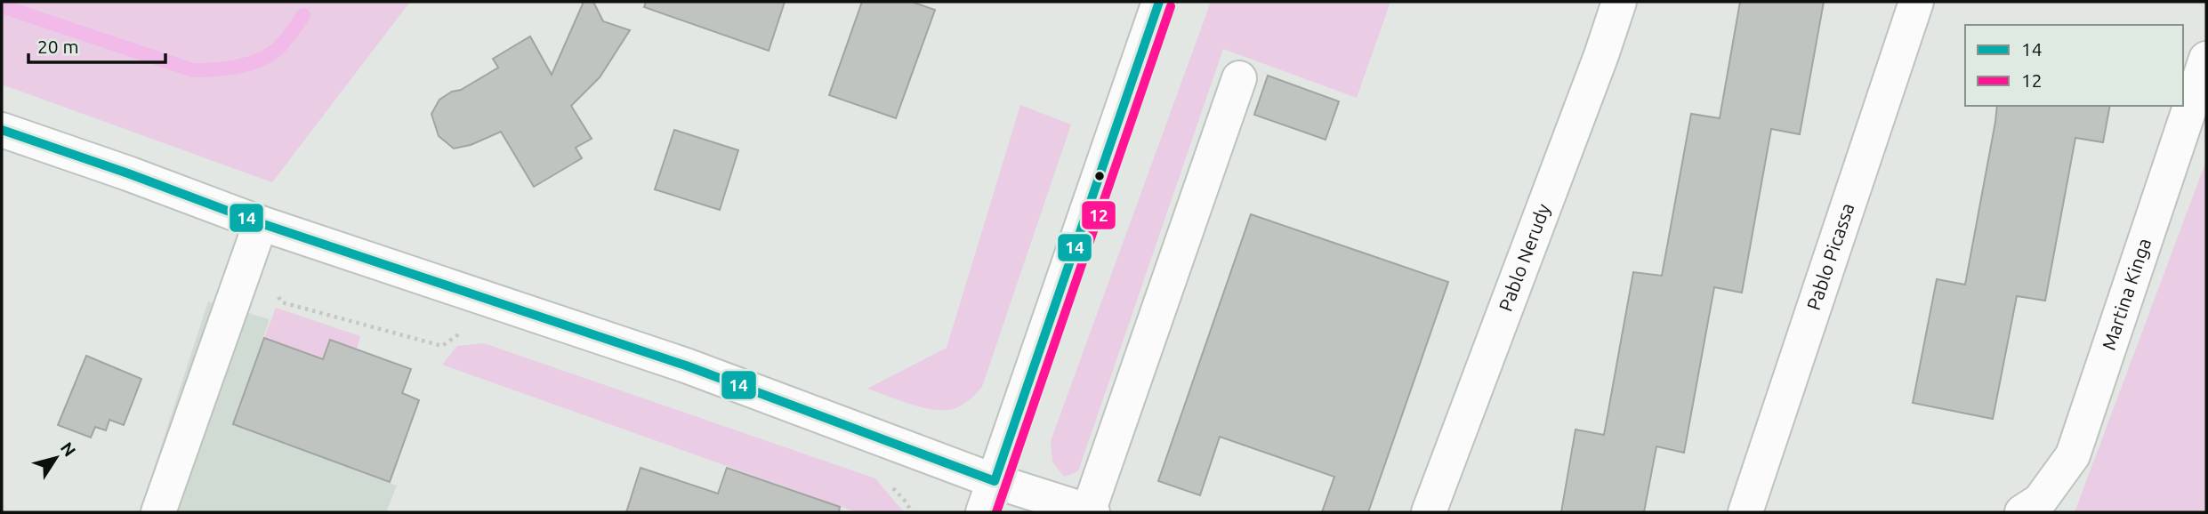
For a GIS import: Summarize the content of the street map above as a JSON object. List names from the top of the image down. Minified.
{"streets":{"street":["Pablo Nerudy","Pablo Picassa","Martina Kinga"]},"lines":["transit line 14","transit line 12"],"legend":["14","12"],"scale_bar":"20 m","north":"top right"}
